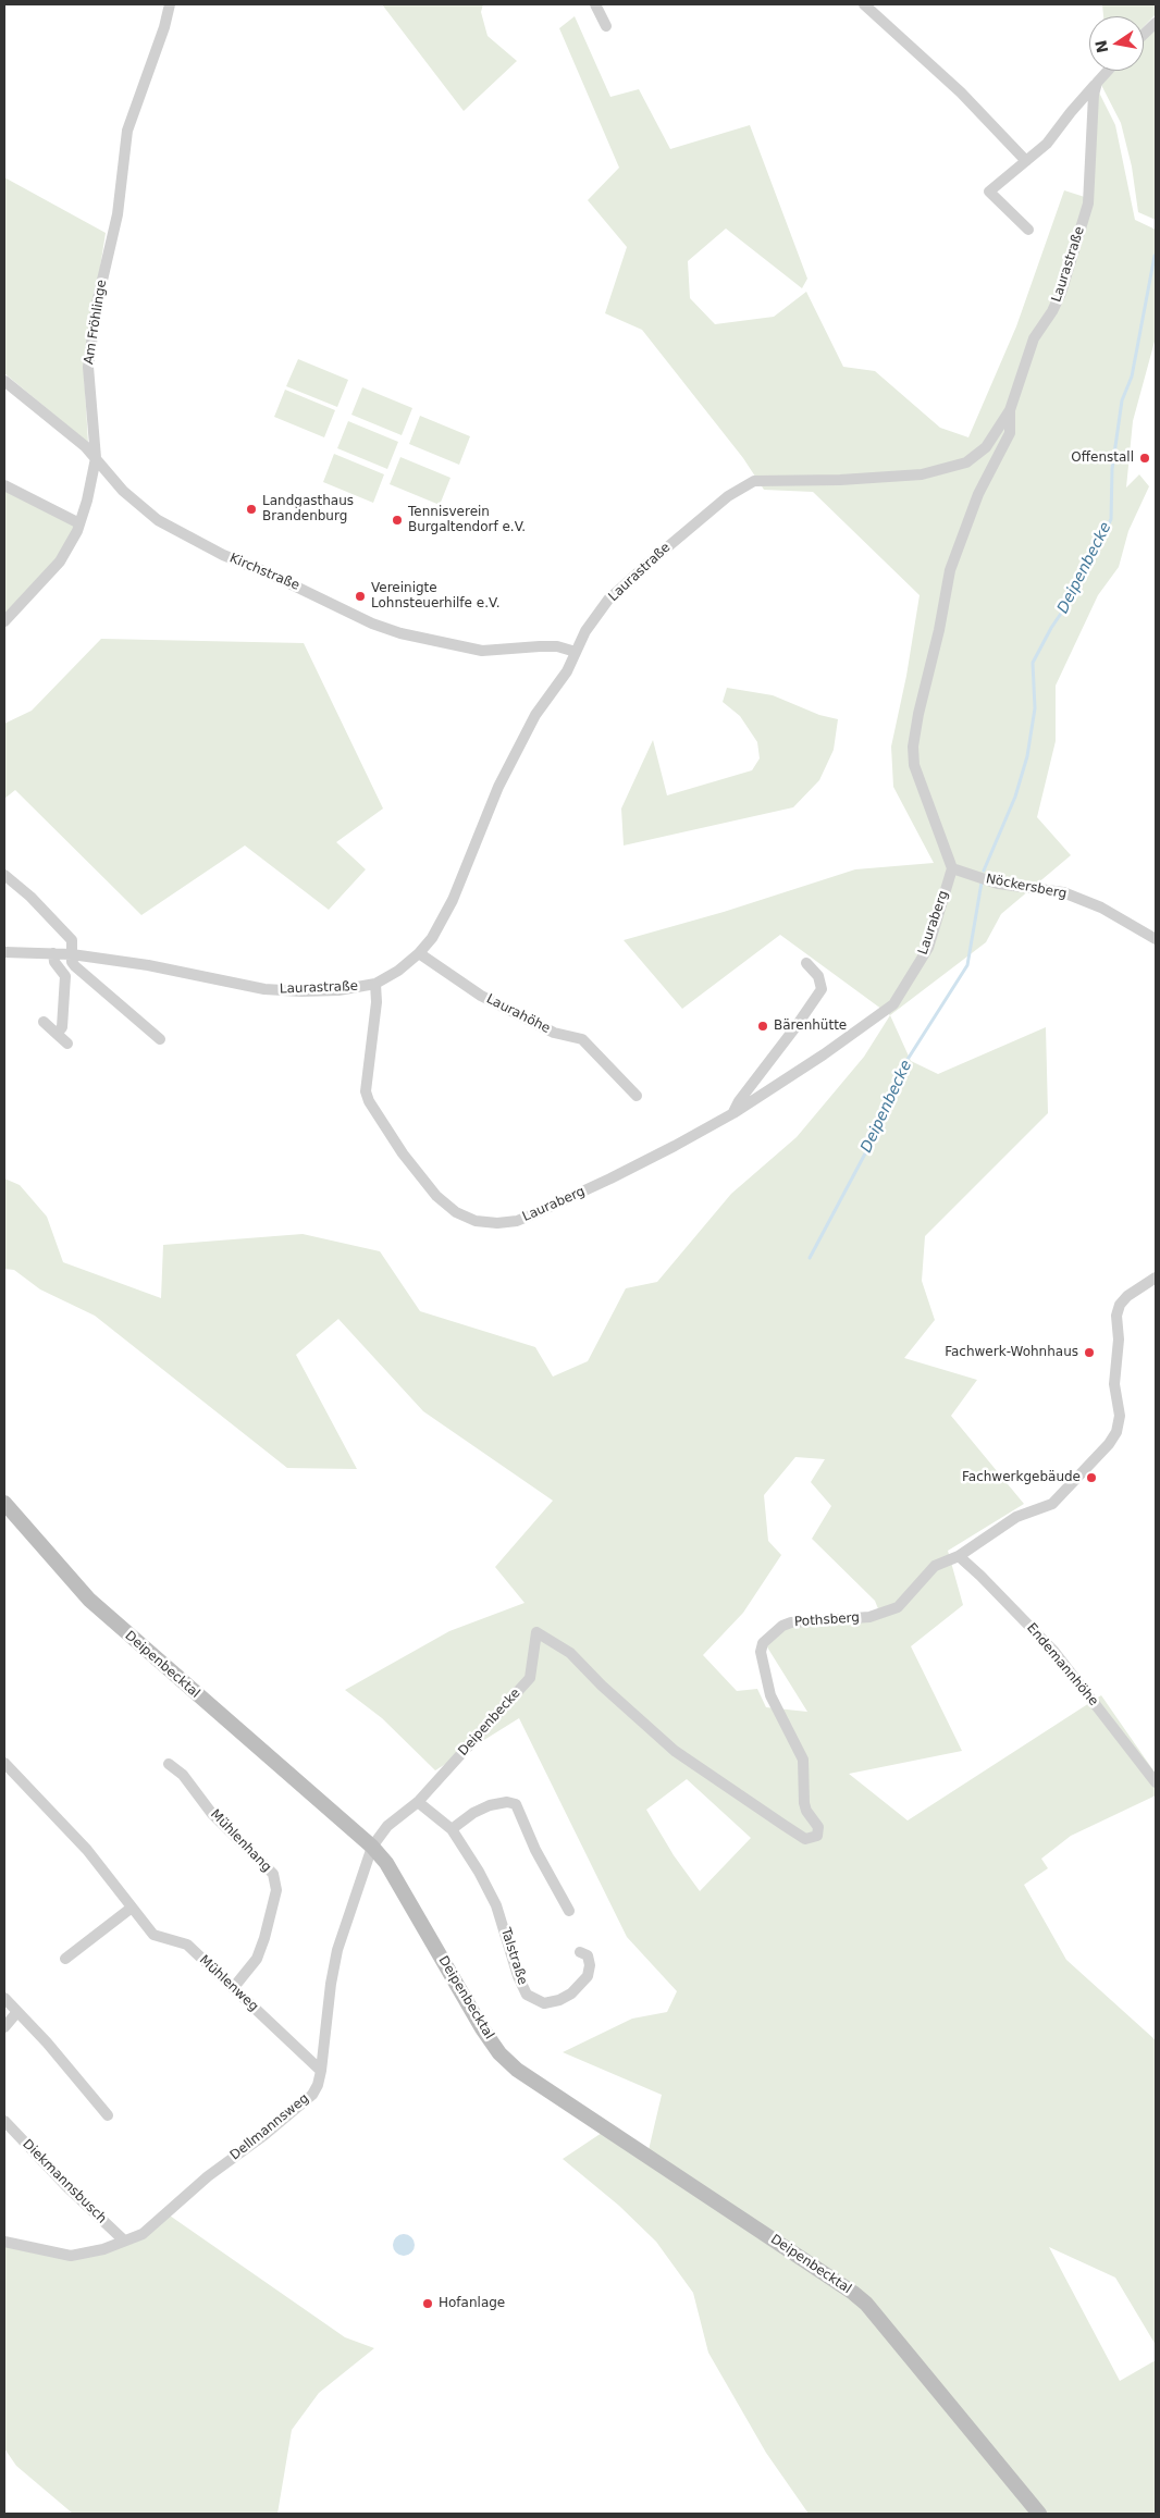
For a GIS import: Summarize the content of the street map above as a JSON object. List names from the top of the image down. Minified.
{"streets":{"main road":["Deipenbecktal"],"street":["Laurastraße","Am Fröhlinge","Kirchstraße","Nöckersberg","Lauraberg","Laurahöhe","Pothsberg","Endemannhöhe","Deipenbecke","Mühlenhang","Talstraße","Mühlenweg","Dellmannsweg","Diekmannsbusch"]},"crossings":[["Laurastraße","Kirchstraße"],["Laurastraße","Lauraberg"],["Laurastraße","Laurahöhe"],["Am Fröhlinge","Kirchstraße"],["Nöckersberg","Lauraberg"],["Pothsberg","Endemannhöhe"],["Pothsberg","Deipenbecke"],["Deipenbecktal","Dellmannsweg"],["Deipenbecke","Talstraße"],["Mühlenhang","Mühlenweg"],["Mühlenweg","Dellmannsweg"],["Dellmannsweg","Diekmannsbusch"]],"water":["Deipenbecke"],"places":["Offenstall","Landgasthaus Brandenburg","Tennisverein Burgaltendorf e.V.","Vereinigte Lohnsteuerhilfe e.V.","Bärenhütte","Fachwerk-Wohnhaus","Fachwerkgebäude","Hofanlage"],"north":"left"}
